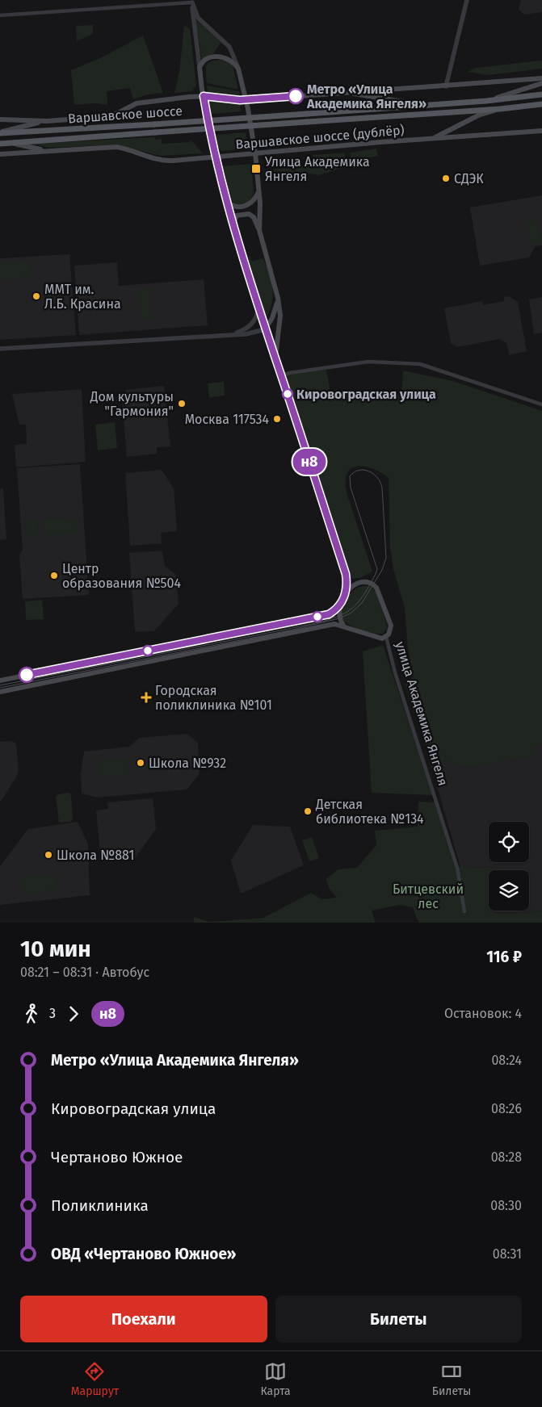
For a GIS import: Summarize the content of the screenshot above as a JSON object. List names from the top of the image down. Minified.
{"streets":{"main road":["Варшавское шоссе","Варшавское шоссе (дублёр)"],"street":["улица Академика Янгеля"]},"parks":["Битцевский лес"],"places":{"other":["Метро «Улица Академика Янгеля»","СДЭК","ММТ им. Л.Б. Красина","Кировоградская улица","Дом культуры \"Гармония\"","Москва 117534","Центр образования №504","Школа №932","Детская библиотека №134","Школа №881"],"transit":["Улица Академика Янгеля"],"health":["Городская поликлиника №101"]},"lines":["bus line н8"],"page":{"on_map":"н8","heading":["10 мин","08:21 – 08:31 · Автобус","116 ₽"],"legs":["3","н8","Остановок: 4"],"list":[{"name":"Метро «Улица Академика Янгеля»","value":"08:24"},{"name":"Кировоградская улица","value":"08:26"},{"name":"Чертаново Южное","value":"08:28"},{"name":"Поликлиника","value":"08:30"},{"name":"ОВД «Чертаново Южное»","value":"08:31"}],"buttons":["Поехали","Билеты"],"tabs":["Маршрут","Карта","Билеты"]}}
